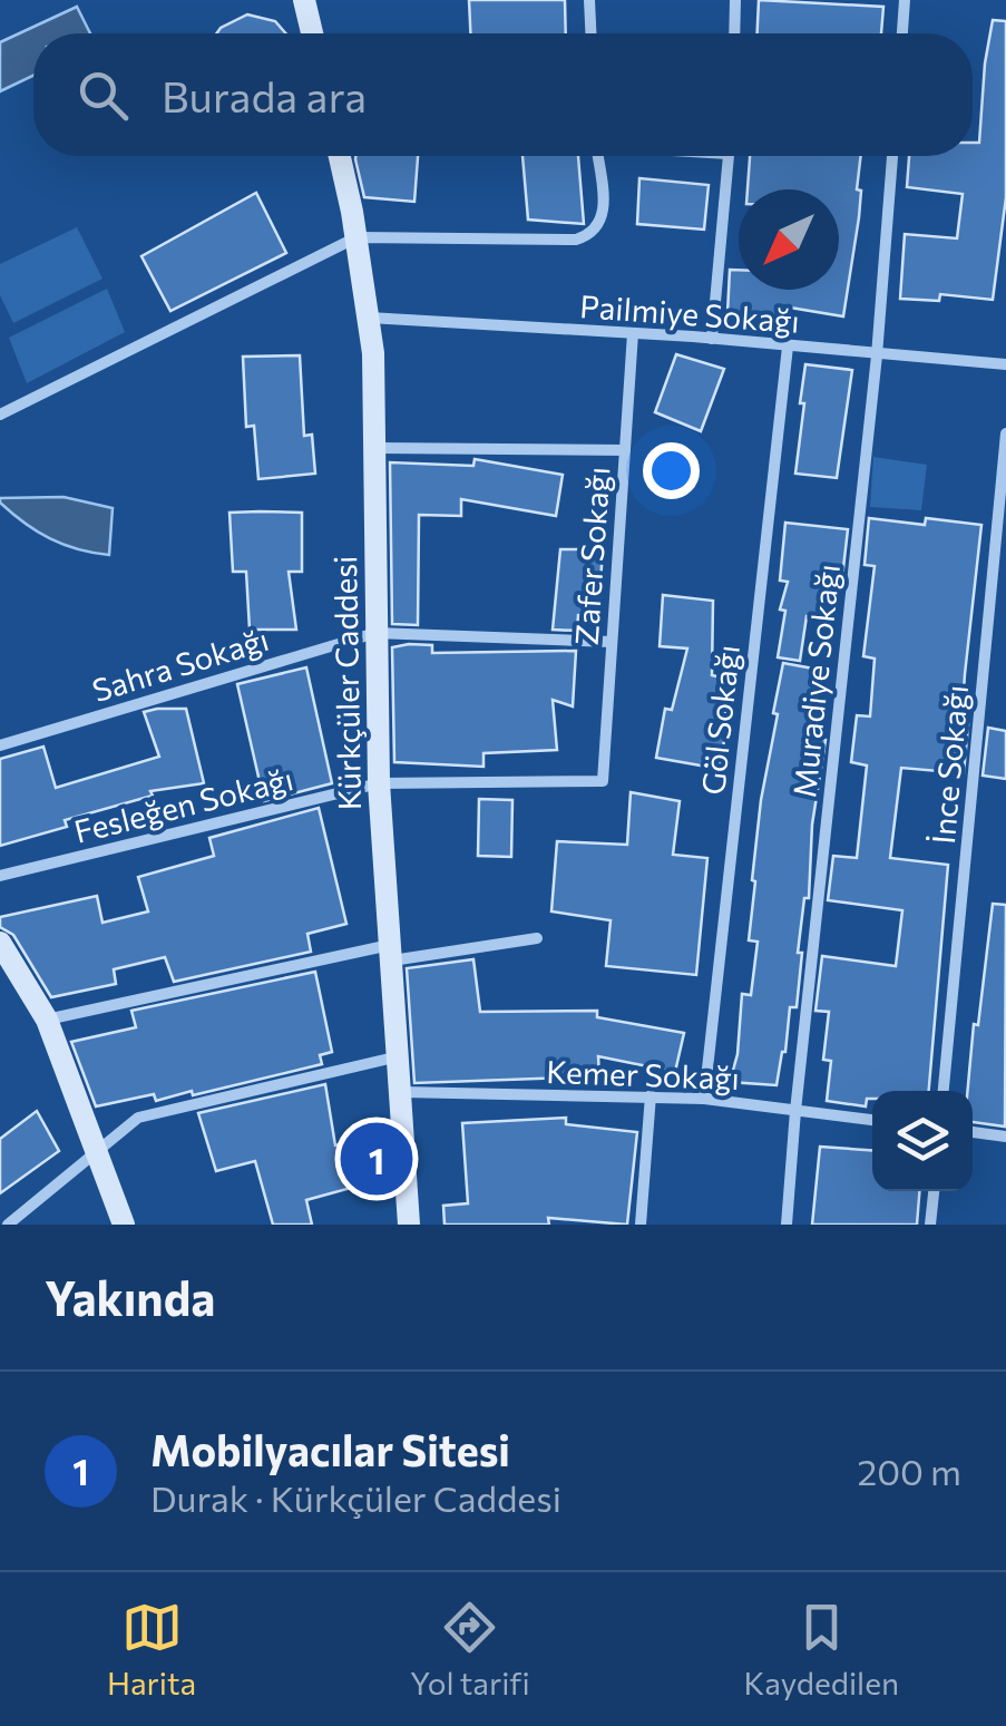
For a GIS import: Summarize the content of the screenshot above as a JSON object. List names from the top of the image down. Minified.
{"streets":{"main road":["Kürkçüler Caddesi"],"street":["Pailmiye Sokağı","Zafer Sokağı","Sahra Sokağı","Muradiye Sokağı","Göl Sokağı","İnce Sokağı","Fesleğen Sokağı","Kemer Sokağı"]},"crossings":[["Pailmiye Sokağı","Zafer Sokağı"],["Pailmiye Sokağı","Muradiye Sokağı"],["Pailmiye Sokağı","Kürkçüler Caddesi"],["Pailmiye Sokağı","Göl Sokağı"],["Zafer Sokağı","Sahra Sokağı"],["Zafer Sokağı","Fesleğen Sokağı"],["Sahra Sokağı","Kürkçüler Caddesi"],["Muradiye Sokağı","Kemer Sokağı"],["Kürkçüler Caddesi","Fesleğen Sokağı"],["Kürkçüler Caddesi","Kemer Sokağı"],["Göl Sokağı","Kemer Sokağı"]],"north":"bottom left","page":{"search":"Burada ara","pins":"1","heading":"Yakında","list":[{"mark":"1","name":"Mobilyacılar Sitesi","note":"Durak · Kürkçüler Caddesi","value":"200 m"}],"nav":["Harita","Yol tarifi","Kaydedilen"]}}
